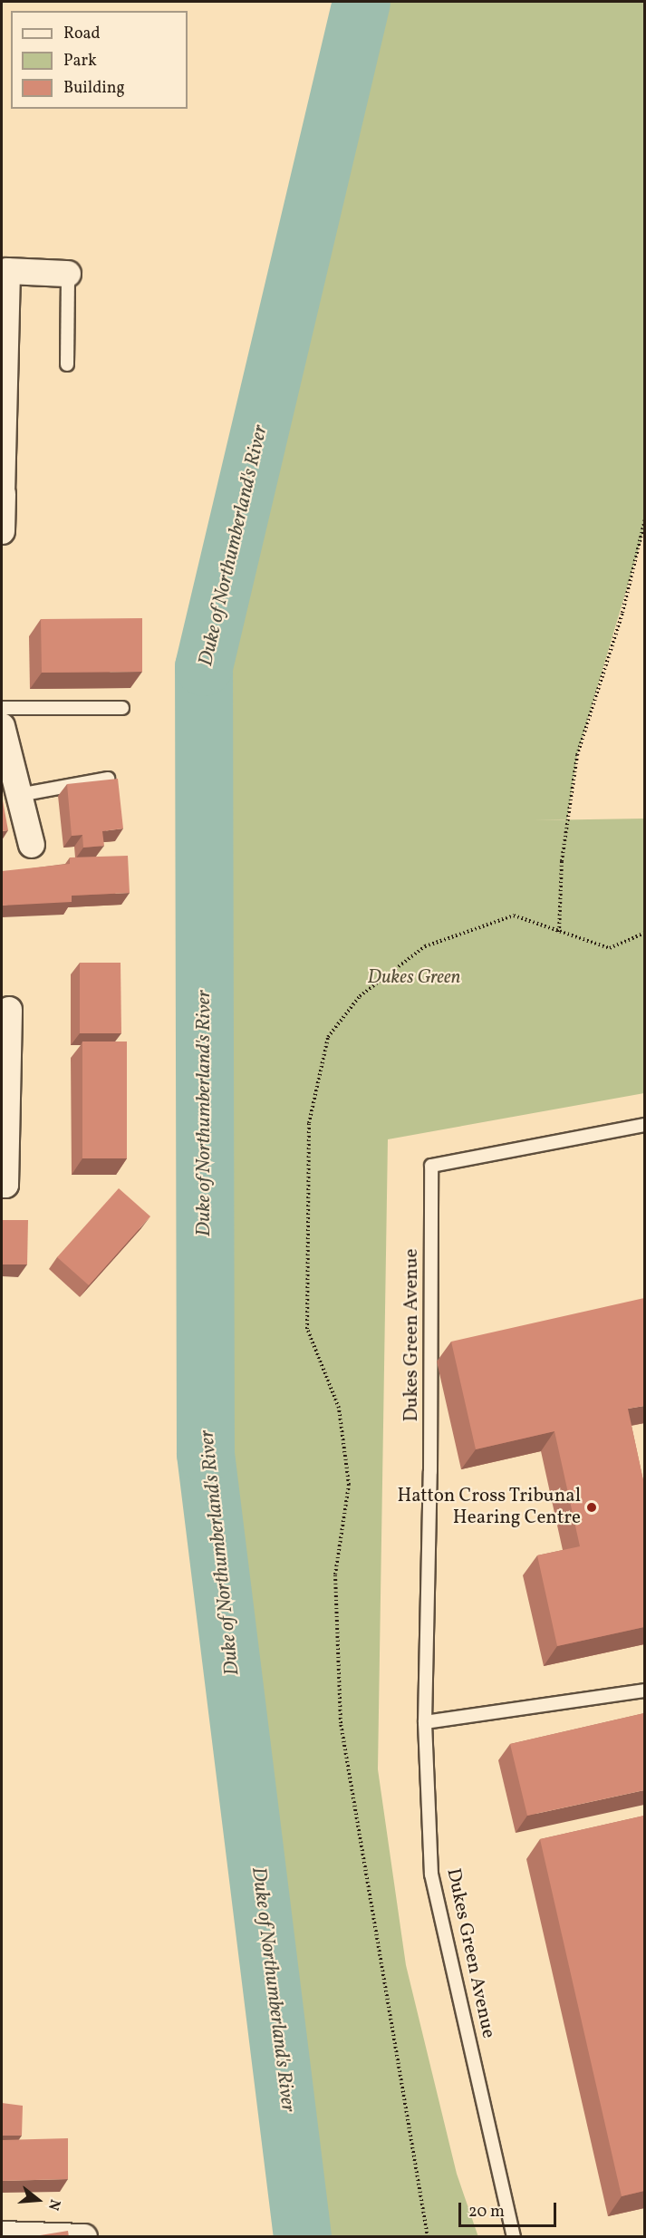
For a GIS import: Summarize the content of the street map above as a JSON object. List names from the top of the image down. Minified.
{"streets":{"lane":["Dukes Green Avenue"]},"water":["Duke of Northumberland's River"],"parks":["Dukes Green"],"places":["Hatton Cross Tribunal Hearing Centre"],"legend":["Road","Park","Building"],"scale_bar":"20 m","north":"right"}
